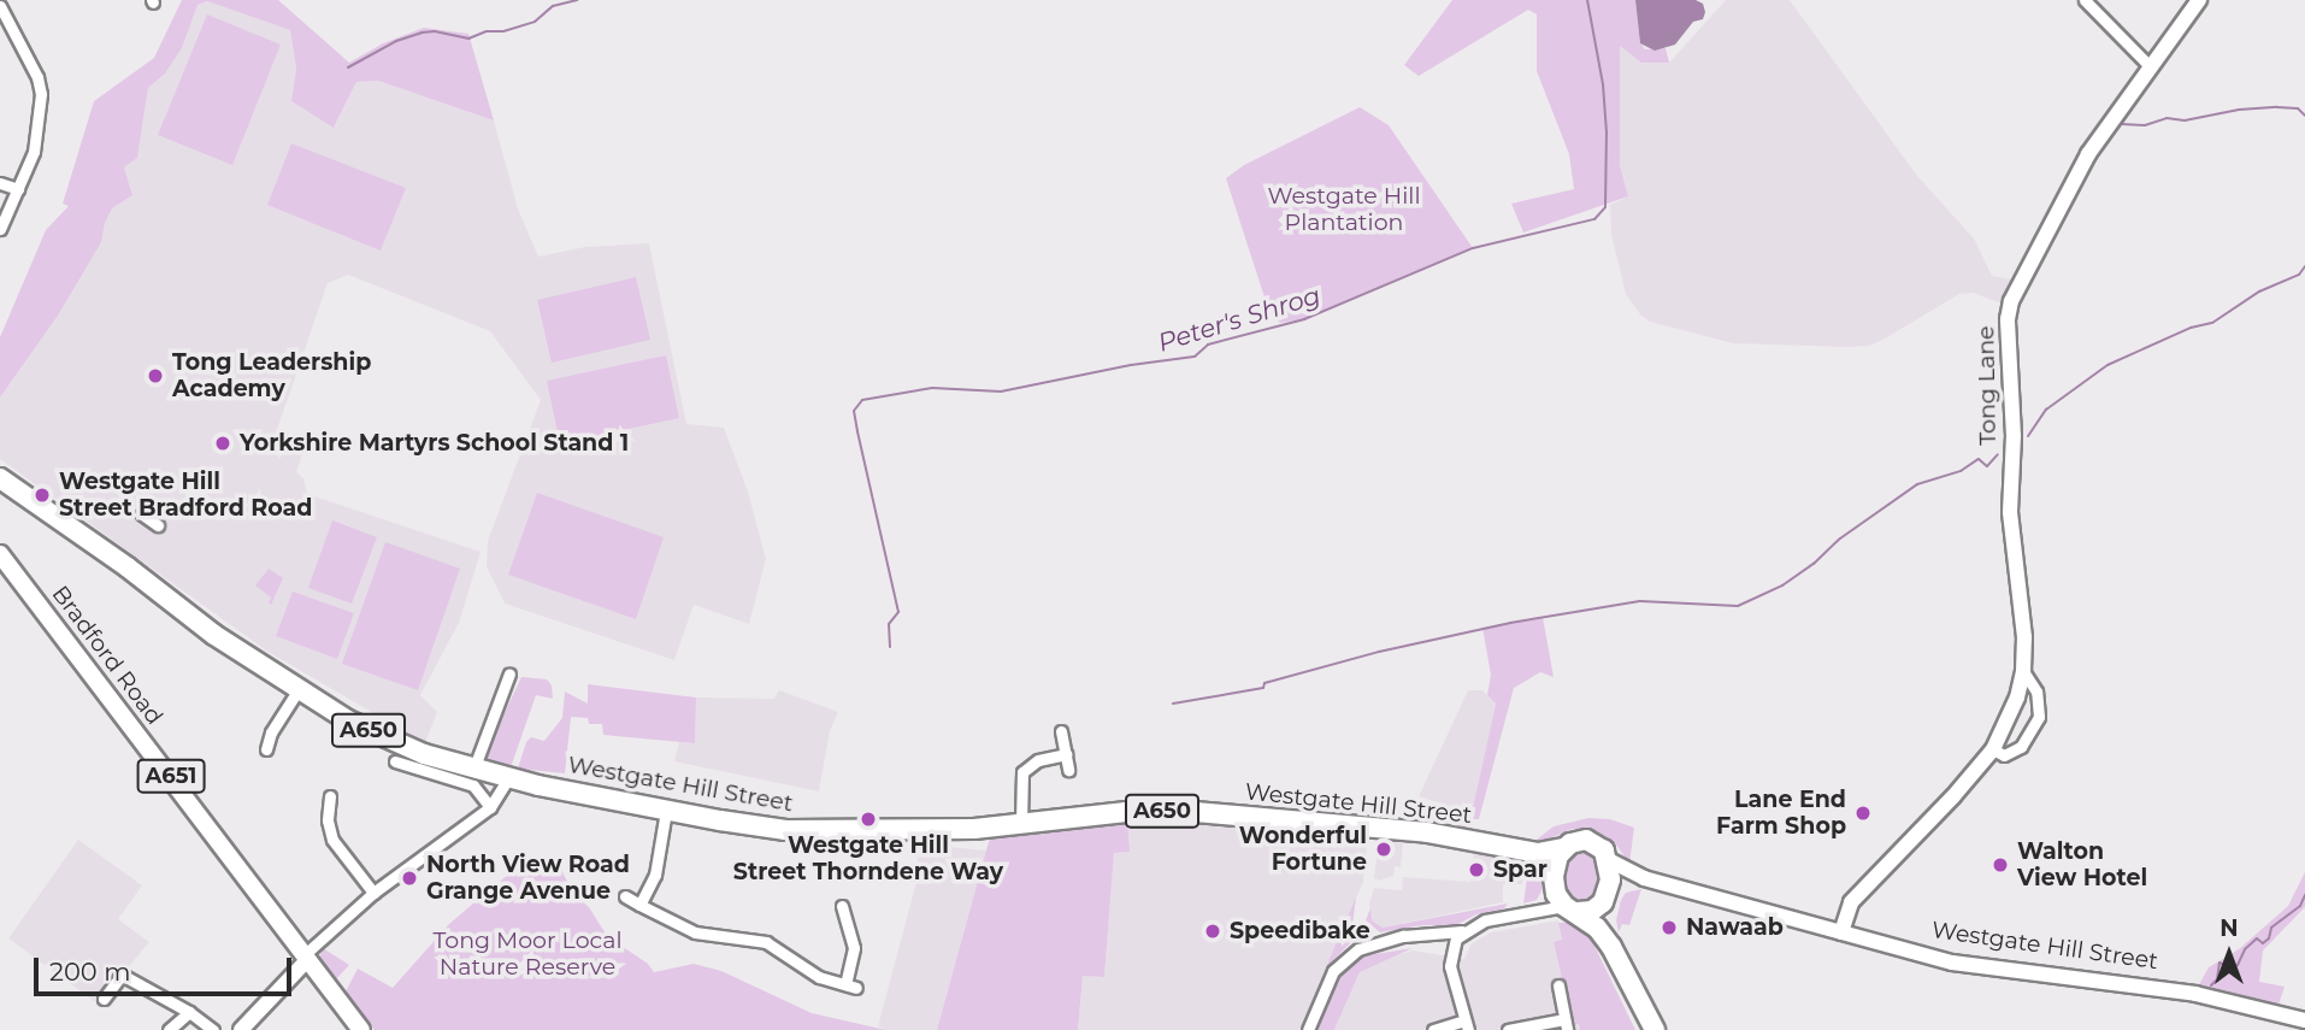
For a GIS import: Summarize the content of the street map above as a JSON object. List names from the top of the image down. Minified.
{"streets":{"highway":["A650","Westgate Hill Street"],"main road":["Bradford Road","A651"],"street":["Tong Lane"]},"crossings":[["Tong Lane","Westgate Hill Street"],["A650","Westgate Hill Street"]],"water":["Peter's Shrog"],"parks":["Westgate Hill Plantation","Tong Moor Local Nature Reserve"],"places":["Tong Leadership Academy","Yorkshire Martyrs School Stand 1","Westgate Hill Street Bradford Road","Lane End Farm Shop","Westgate Hill Street Thorndene Way","Wonderful Fortune","Walton View Hotel","Spar","North View Road Grange Avenue","Nawaab","Speedibake"],"scale_bar":"200 m","north":"top"}
